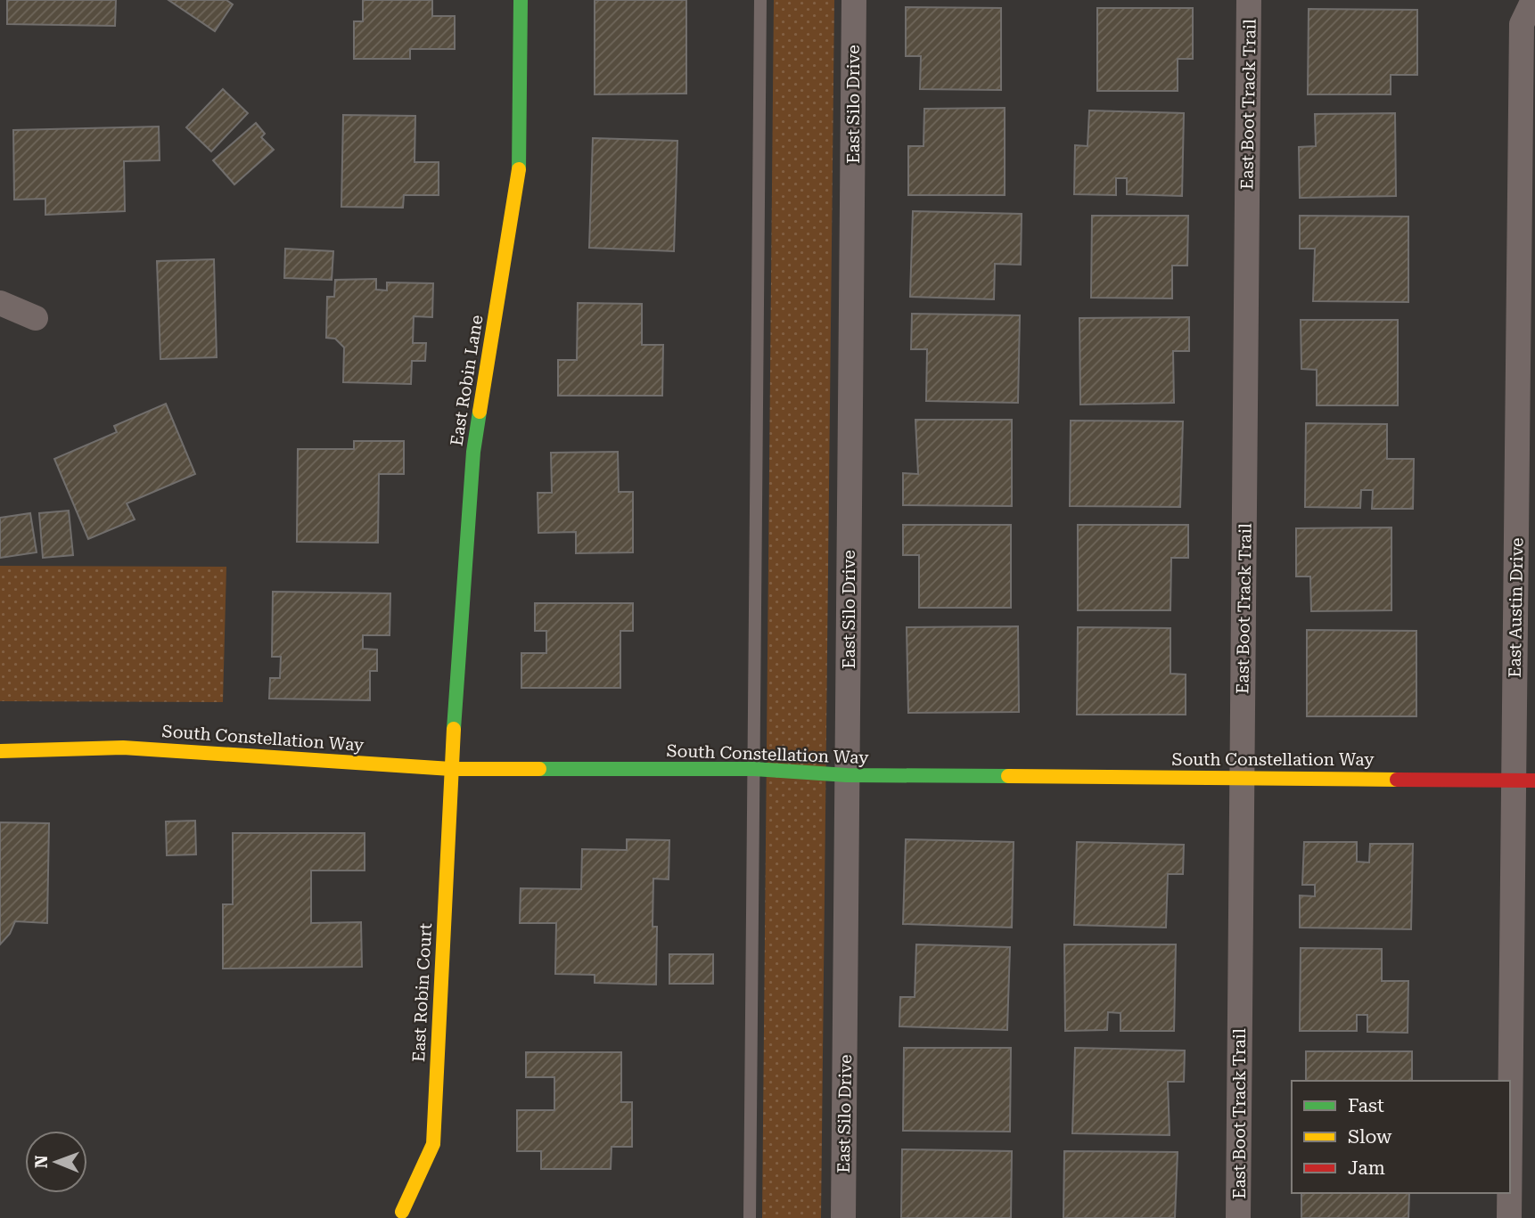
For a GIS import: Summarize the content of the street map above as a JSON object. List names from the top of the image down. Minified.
{"streets":{"street":["East Silo Drive","East Boot Track Trail","East Robin Lane","East Austin Drive","South Constellation Way","East Robin Court"]},"crossings":[["East Silo Drive","South Constellation Way"],["East Boot Track Trail","South Constellation Way"],["East Robin Lane","South Constellation Way"],["East Robin Lane","East Robin Court"],["East Austin Drive","South Constellation Way"],["South Constellation Way","East Robin Court"]],"legend":["Fast","Slow","Jam"],"north":"left"}
